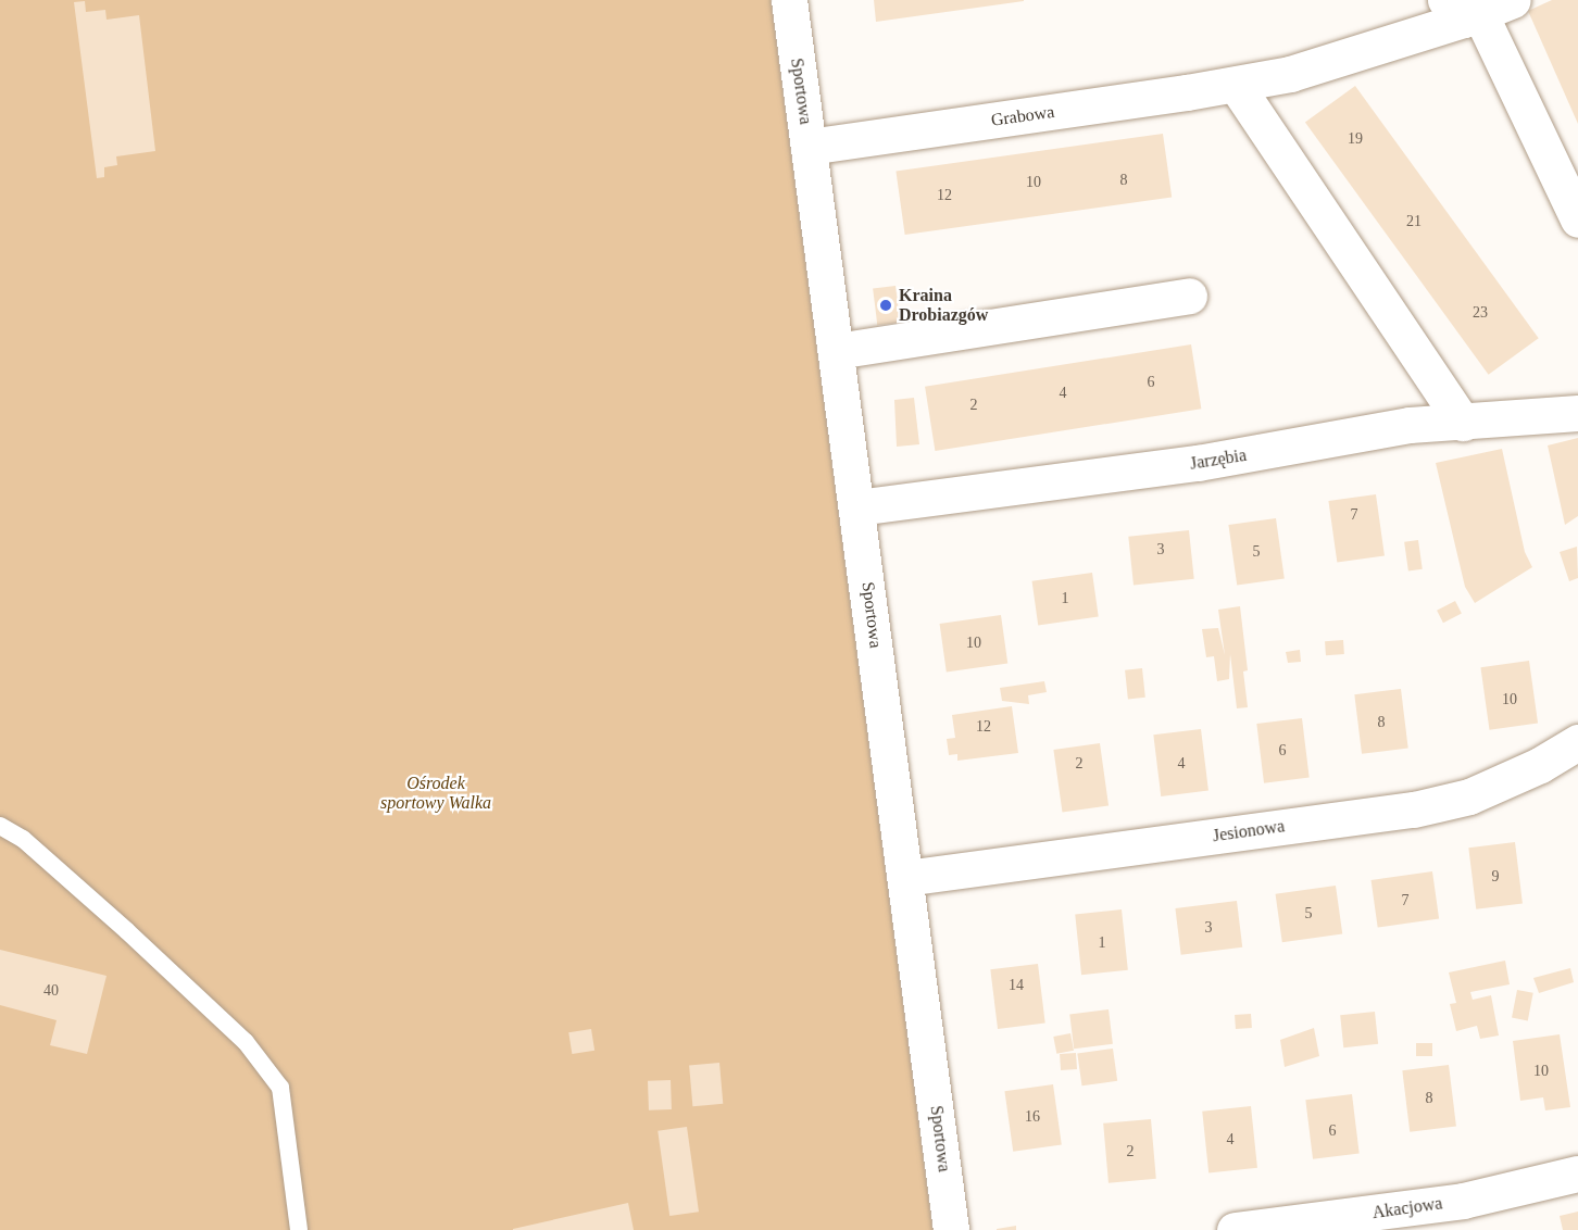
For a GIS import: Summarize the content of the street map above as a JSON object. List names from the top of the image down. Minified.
{"streets":{"street":["Sportowa","Grabowa","Jarzębia","Jesionowa","Akacjowa"]},"crossings":[["Sportowa","Grabowa"],["Sportowa","Jarzębia"],["Sportowa","Jesionowa"]],"parks":["Ośrodek sportowy Walka"],"places":["Kraina Drobiazgów"],"house_numbers":["19","8","10","12","21","23","6","4","2","7","3","5","1","10","10","8","12","6","2","4","9","7","5","3","1","14","40","10","8","16","6","4","2"]}
